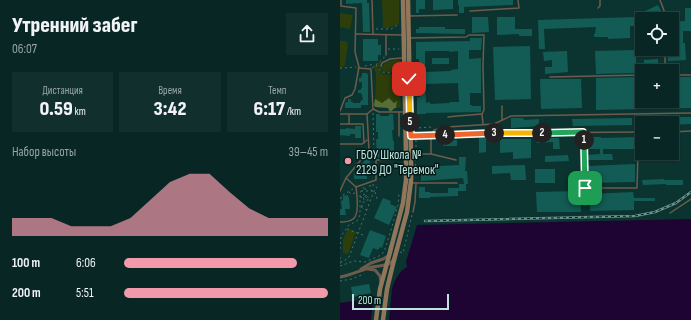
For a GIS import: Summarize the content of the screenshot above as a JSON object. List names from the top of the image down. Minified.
{"places":["ГБОУ Школа № 2129 ДО \"Теремок\""],"scale_bar":"200 m","page":{"heading":["Утренний забег","06:07"],"map_buttons":["+","−"],"stats":[["Дистанция","0.59 km"],["Время","3:42"],["Темп","6:17 /km"]],"pins":["5","2","3","4","1"],"chart":["Набор высоты","39–45 m"],"list":[{"name":"100 m","note":"6:06"},{"name":"200 m","note":"5:51"}],"scale":"200 m"}}
